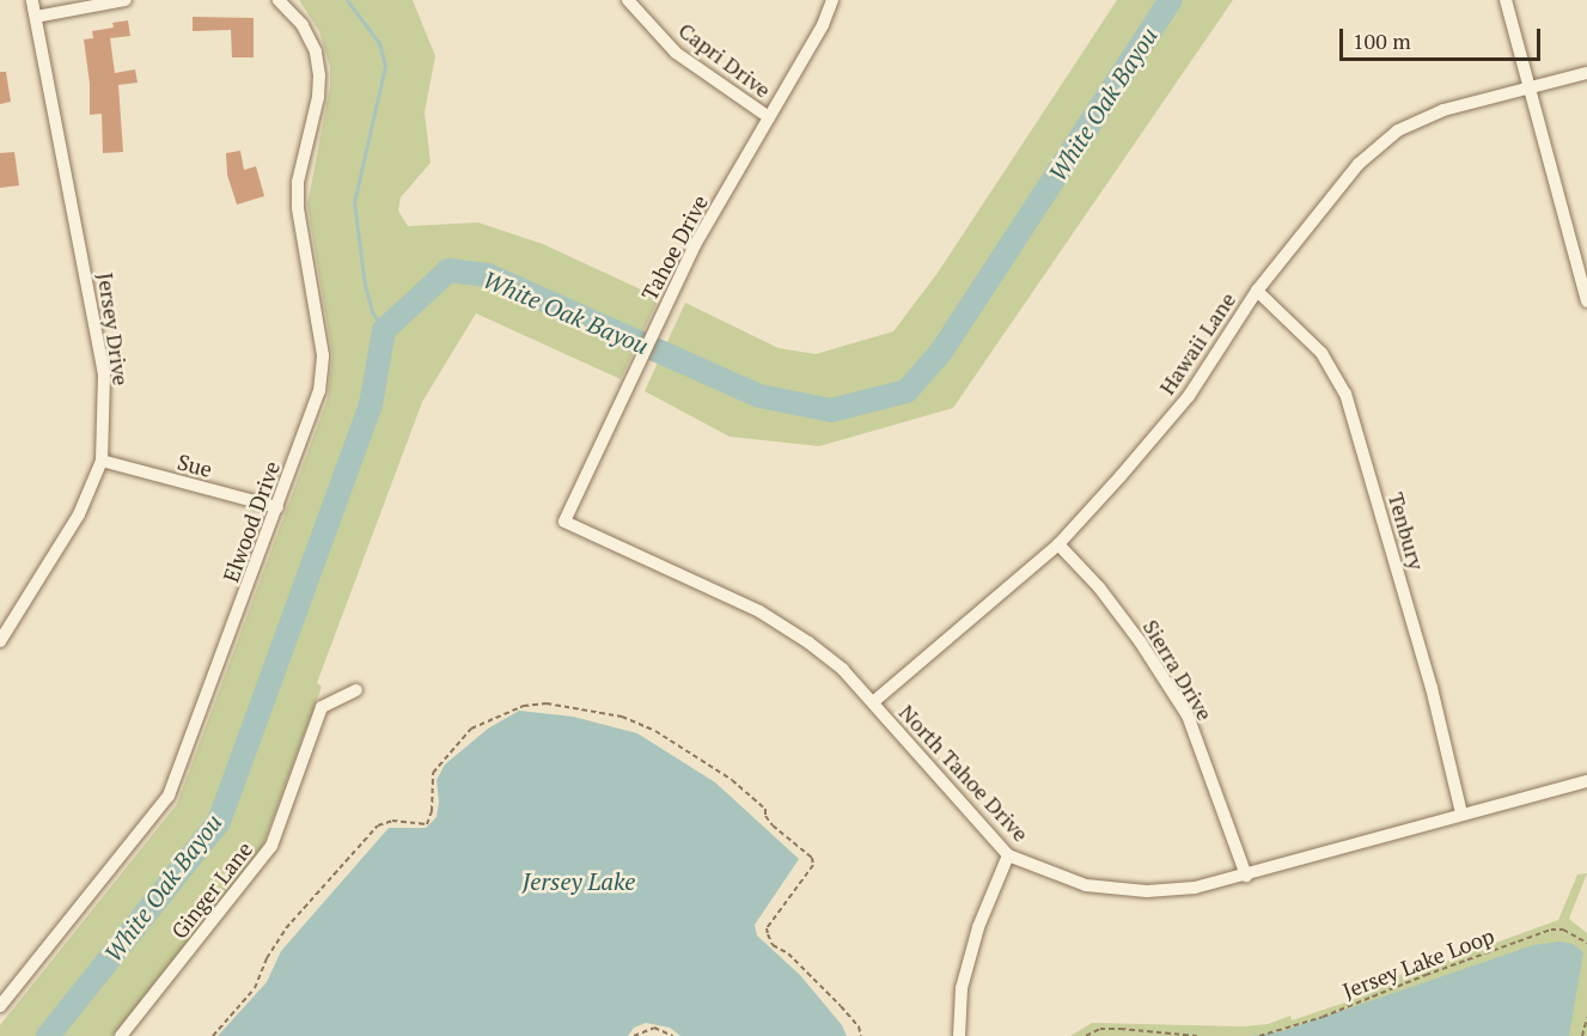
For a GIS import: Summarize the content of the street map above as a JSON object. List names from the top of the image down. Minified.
{"streets":{"street":["Capri Drive","Tahoe Drive","Jersey Drive","Hawaii Lane","Sue","Elwood Drive","Tenbury","Sierra Drive","North Tahoe Drive","Ginger Lane"],"path":["Jersey Lake Loop"]},"crossings":[["Capri Drive","Tahoe Drive"],["Tahoe Drive","North Tahoe Drive"],["Jersey Drive","Sue"],["Hawaii Lane","Tenbury"],["Hawaii Lane","Sierra Drive"],["Hawaii Lane","North Tahoe Drive"],["Sue","Elwood Drive"],["Tenbury","North Tahoe Drive"],["Sierra Drive","North Tahoe Drive"]],"water":["White Oak Bayou","Jersey Lake"],"scale_bar":"100 m"}
